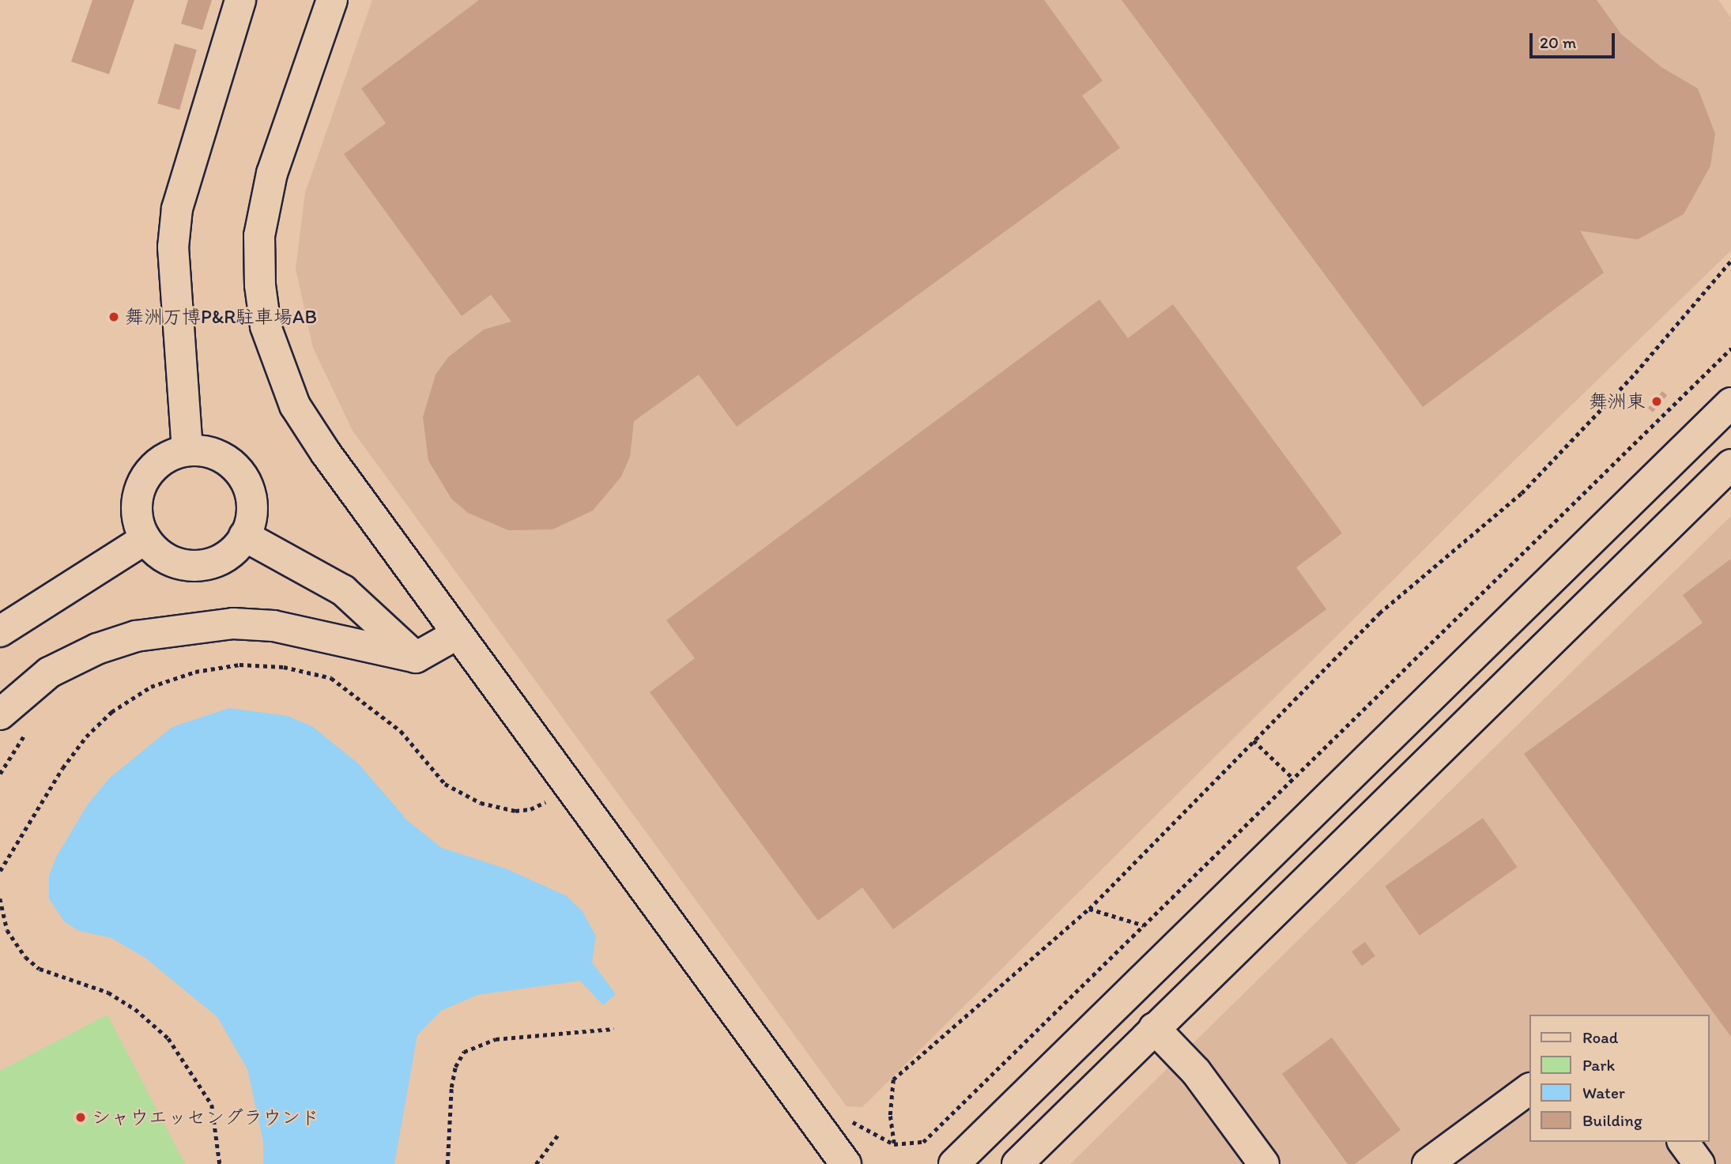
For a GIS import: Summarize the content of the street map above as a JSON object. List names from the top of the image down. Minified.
{"places":["舞洲万博P&R駐車場AB","舞洲東","シャウエッセングラウンド"],"legend":["Road","Park","Water","Building"],"scale_bar":"20 m"}
